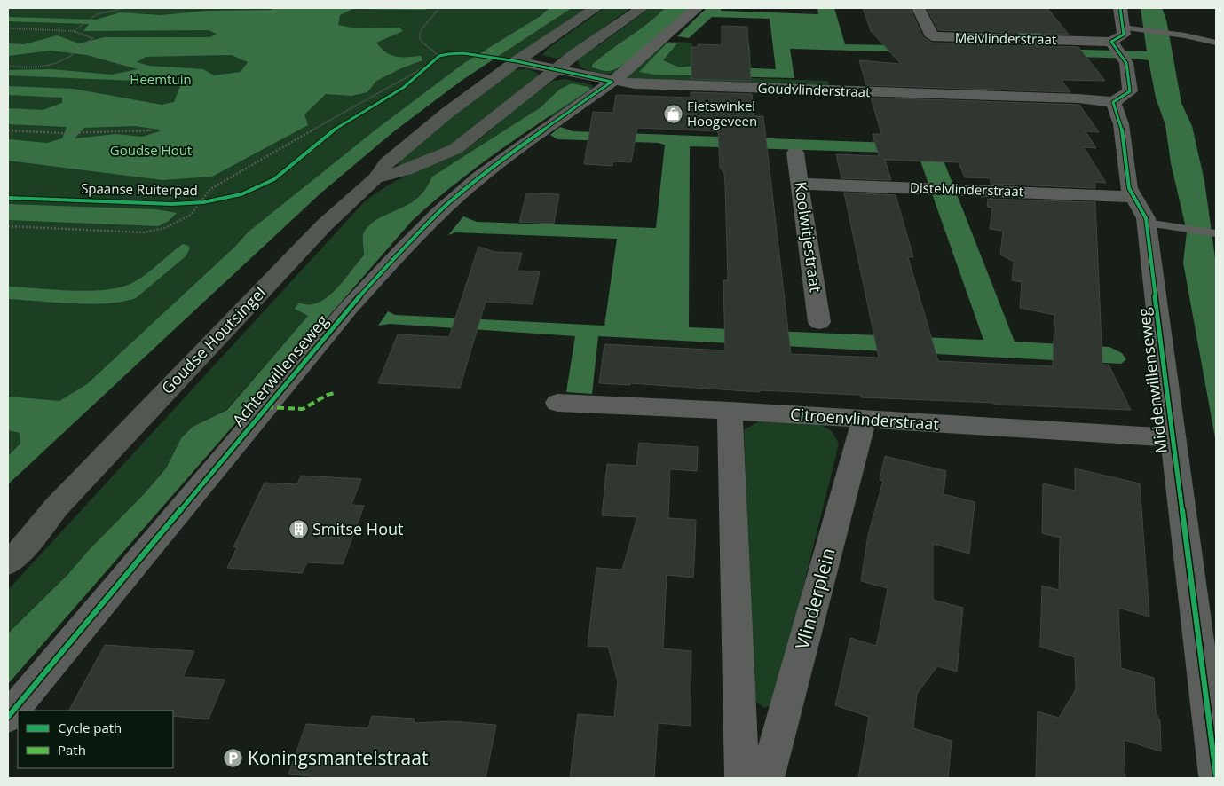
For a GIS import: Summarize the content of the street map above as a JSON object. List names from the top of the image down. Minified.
{"streets":{"main road":["Goudse Houtsingel"],"street":["Meivlinderstraat","Goudvlinderstraat","Distelvlinderstraat","Koolwitjestraat","Achterwillenseweg","Middenwillenseweg","Citroenvlinderstraat","Vlinderplein"],"cycle path":["Spaanse Ruiterpad"]},"crossings":[["Goudvlinderstraat","Goudse Houtsingel"],["Goudvlinderstraat","Achterwillenseweg"],["Goudvlinderstraat","Middenwillenseweg"],["Distelvlinderstraat","Koolwitjestraat"],["Distelvlinderstraat","Middenwillenseweg"],["Middenwillenseweg","Citroenvlinderstraat"],["Citroenvlinderstraat","Vlinderplein"]],"parks":["Heemtuin","Goudse Hout"],"places":{"shop":["Fietswinkel Hoogeveen"],"building":["Smitse Hout"],"parking":["Koningsmantelstraat"]},"legend":["Cycle path","Path"]}
